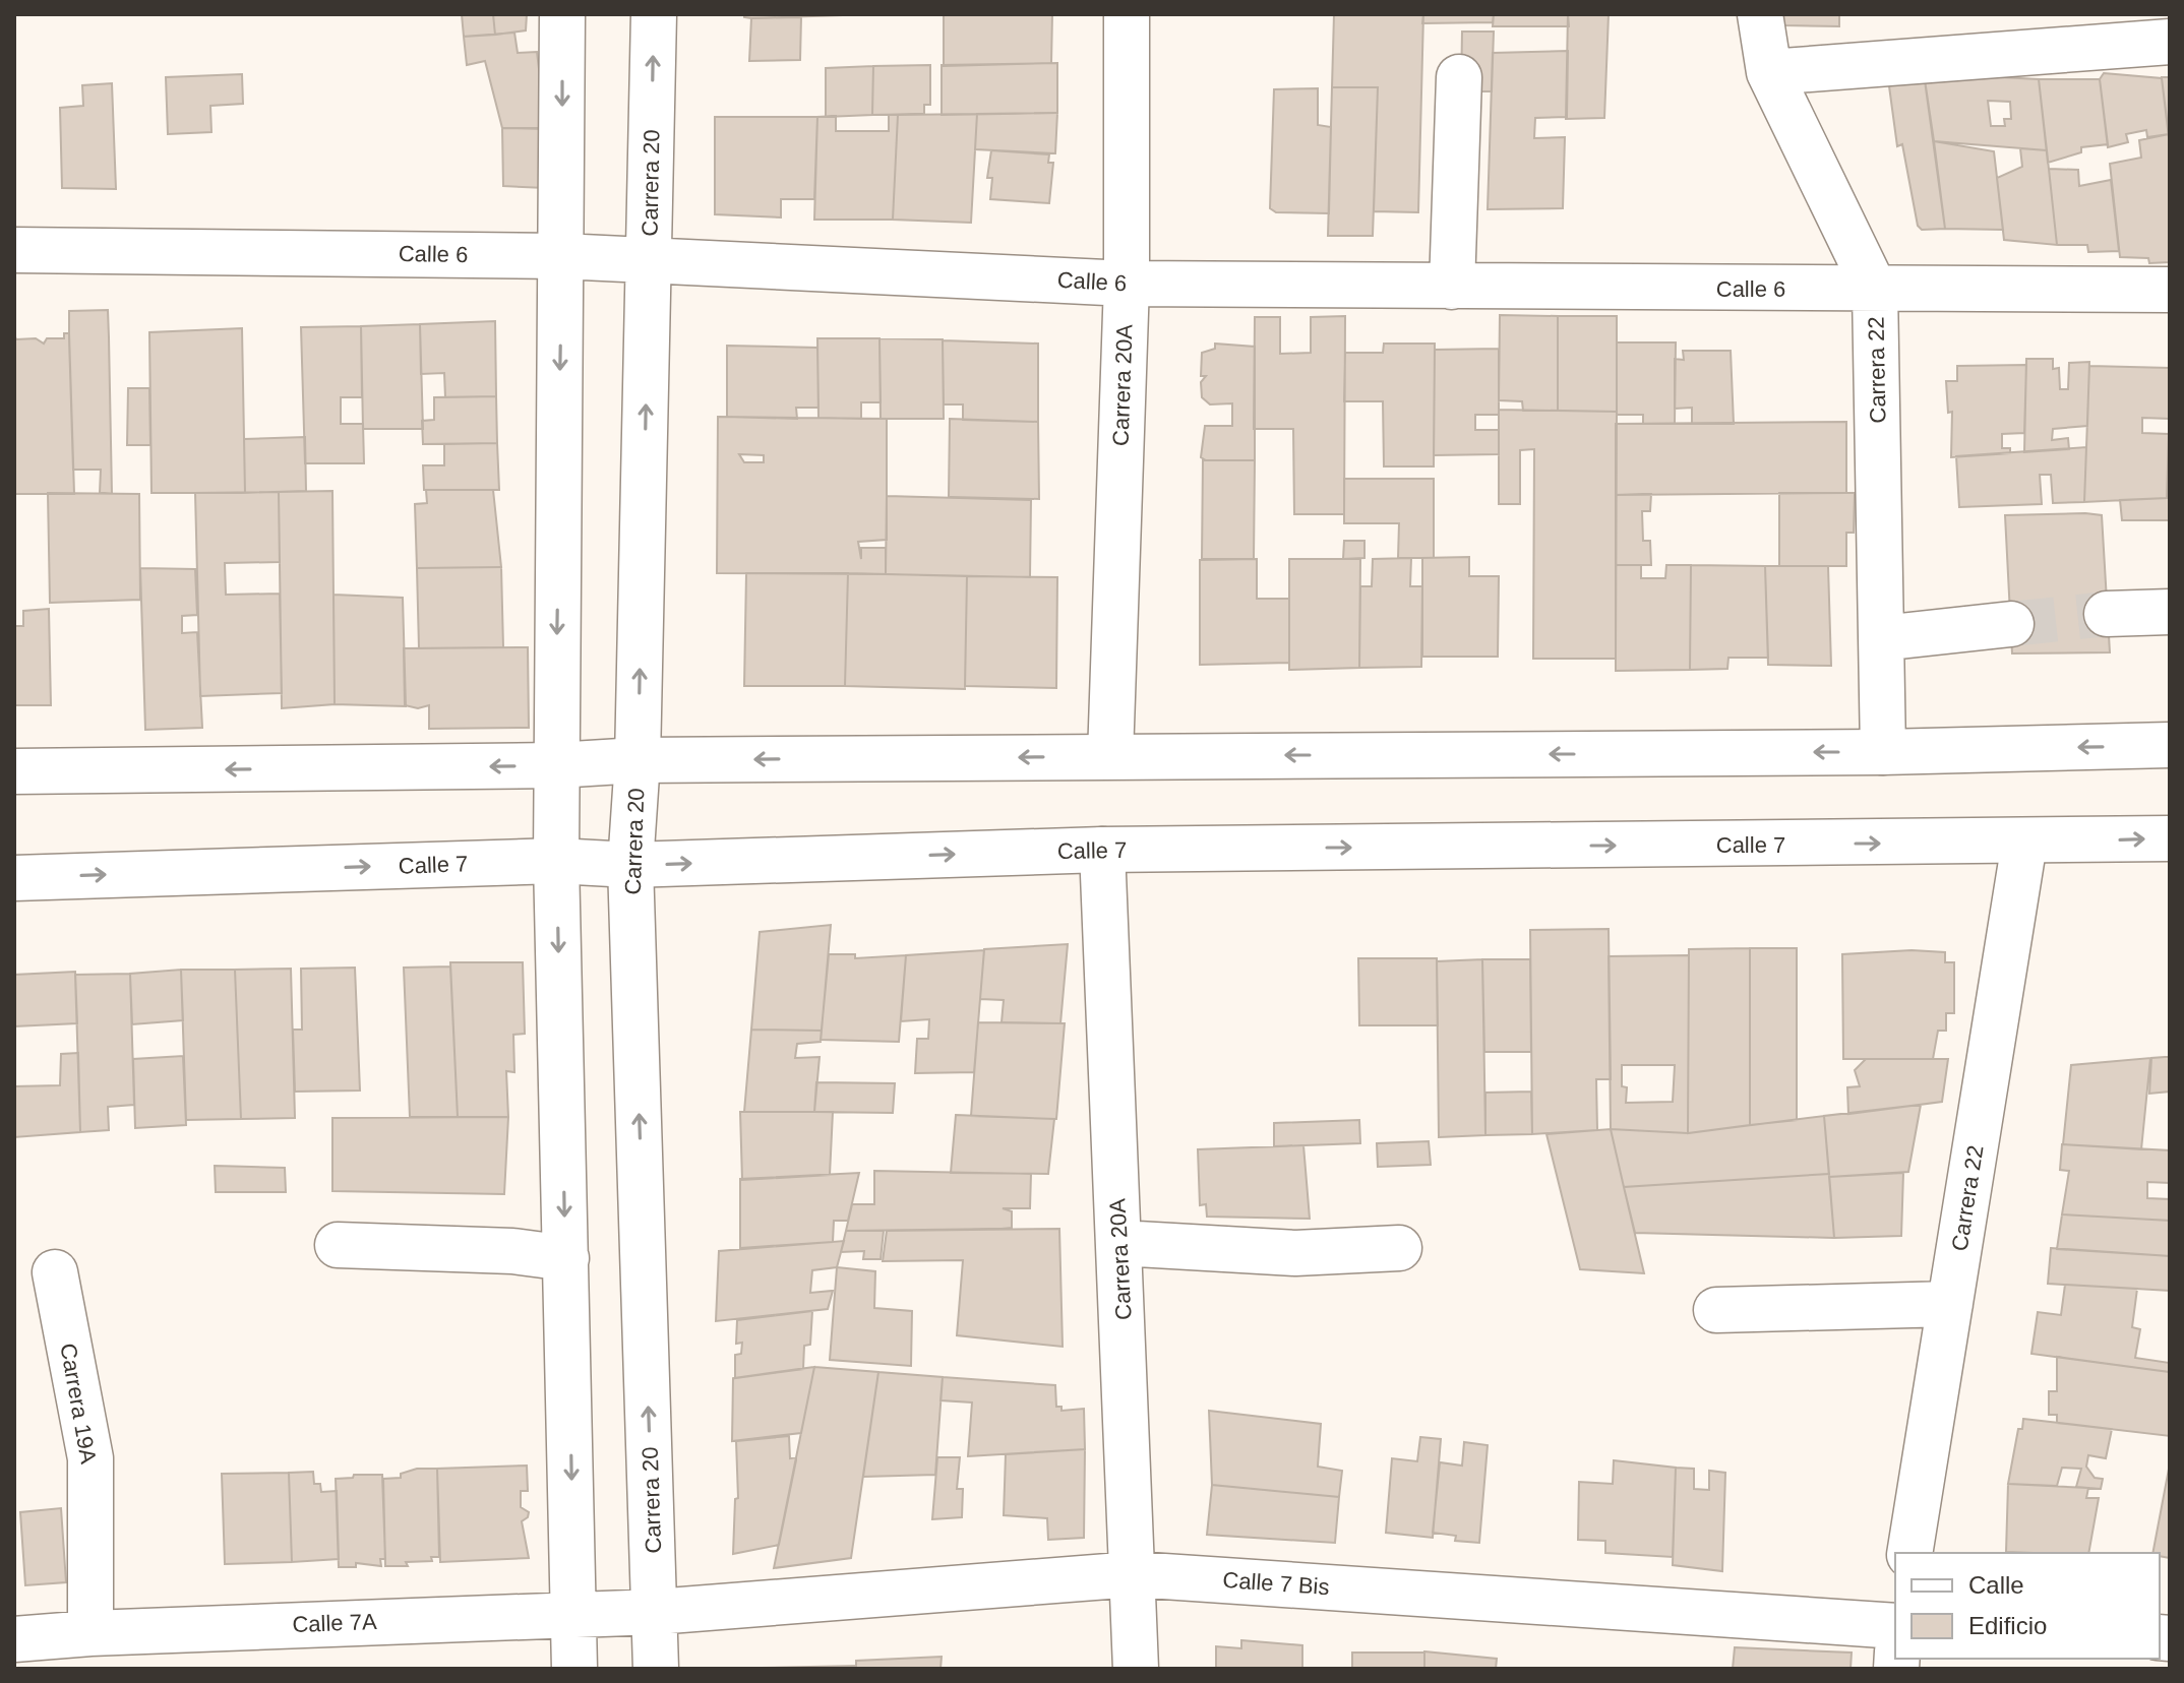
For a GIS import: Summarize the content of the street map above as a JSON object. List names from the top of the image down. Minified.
{"streets":{"street":["Carrera 20","Calle 6","Carrera 22","Carrera 20A","Calle 7","Carrera 19A","Calle 7 Bis","Calle 7A"]},"crossings":[["Carrera 20","Calle 6"],["Carrera 20","Calle 7"],["Carrera 20","Calle 7 Bis"],["Carrera 20","Calle 7A"],["Calle 6","Carrera 22"],["Calle 6","Carrera 20A"],["Carrera 22","Calle 7"],["Carrera 20A","Calle 7"],["Carrera 20A","Calle 7 Bis"],["Carrera 19A","Calle 7A"],["Calle 7 Bis","Calle 7A"]],"legend":["Calle","Edificio"]}
